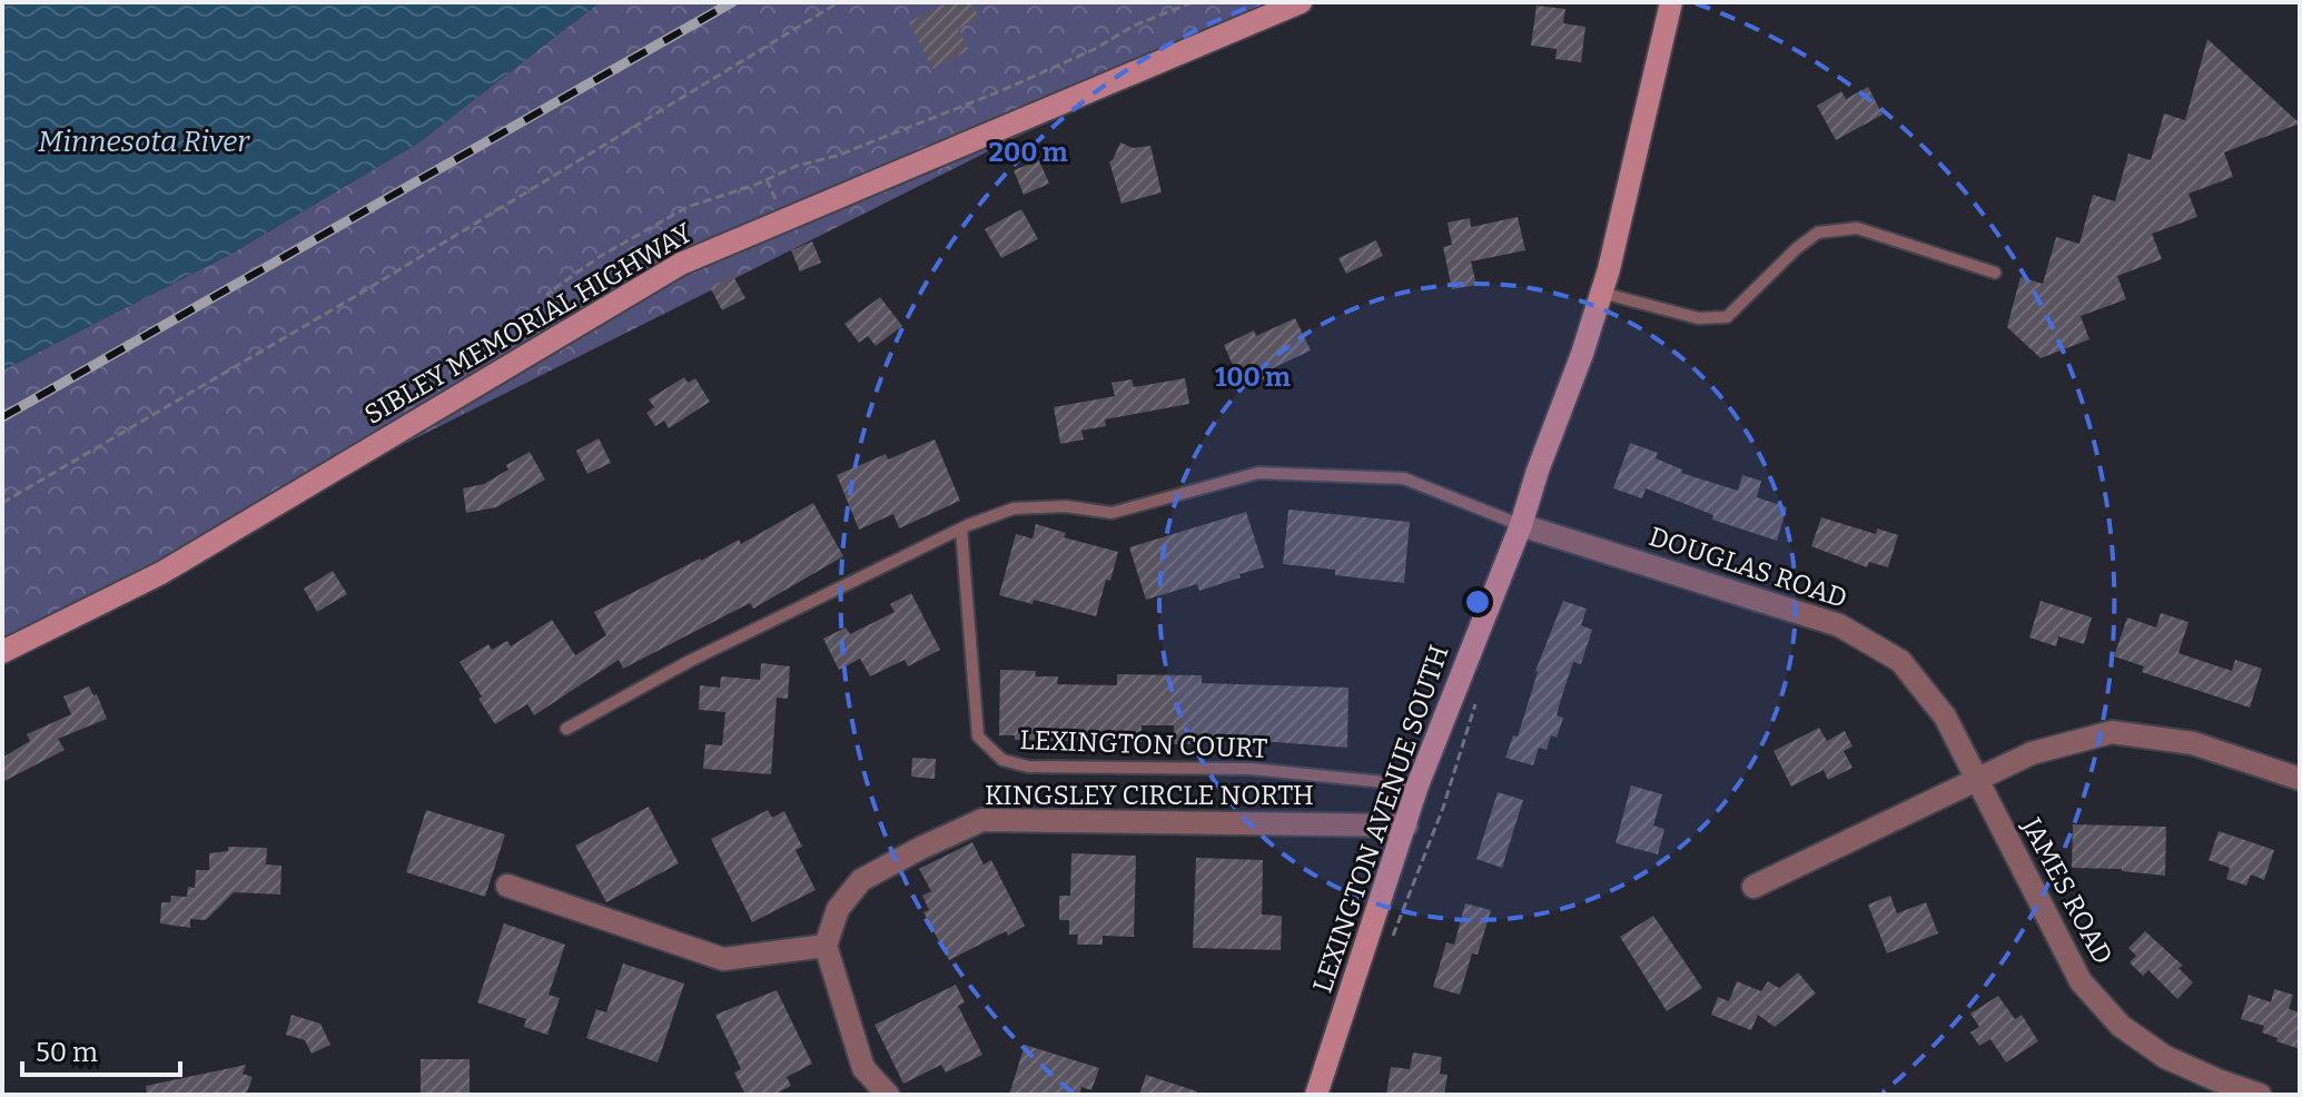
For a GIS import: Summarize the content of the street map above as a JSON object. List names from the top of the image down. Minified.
{"streets":{"main road":["SIBLEY MEMORIAL HIGHWAY","LEXINGTON AVENUE SOUTH"],"street":["DOUGLAS ROAD","KINGSLEY CIRCLE NORTH","JAMES ROAD"],"lane":["LEXINGTON COURT"]},"crossings":[["DOUGLAS ROAD","LEXINGTON AVENUE SOUTH"],["DOUGLAS ROAD","JAMES ROAD"],["LEXINGTON COURT","LEXINGTON AVENUE SOUTH"],["KINGSLEY CIRCLE NORTH","LEXINGTON AVENUE SOUTH"]],"water":["Minnesota River"],"scale_bar":"50 m","rings":["200 m","100 m"]}
